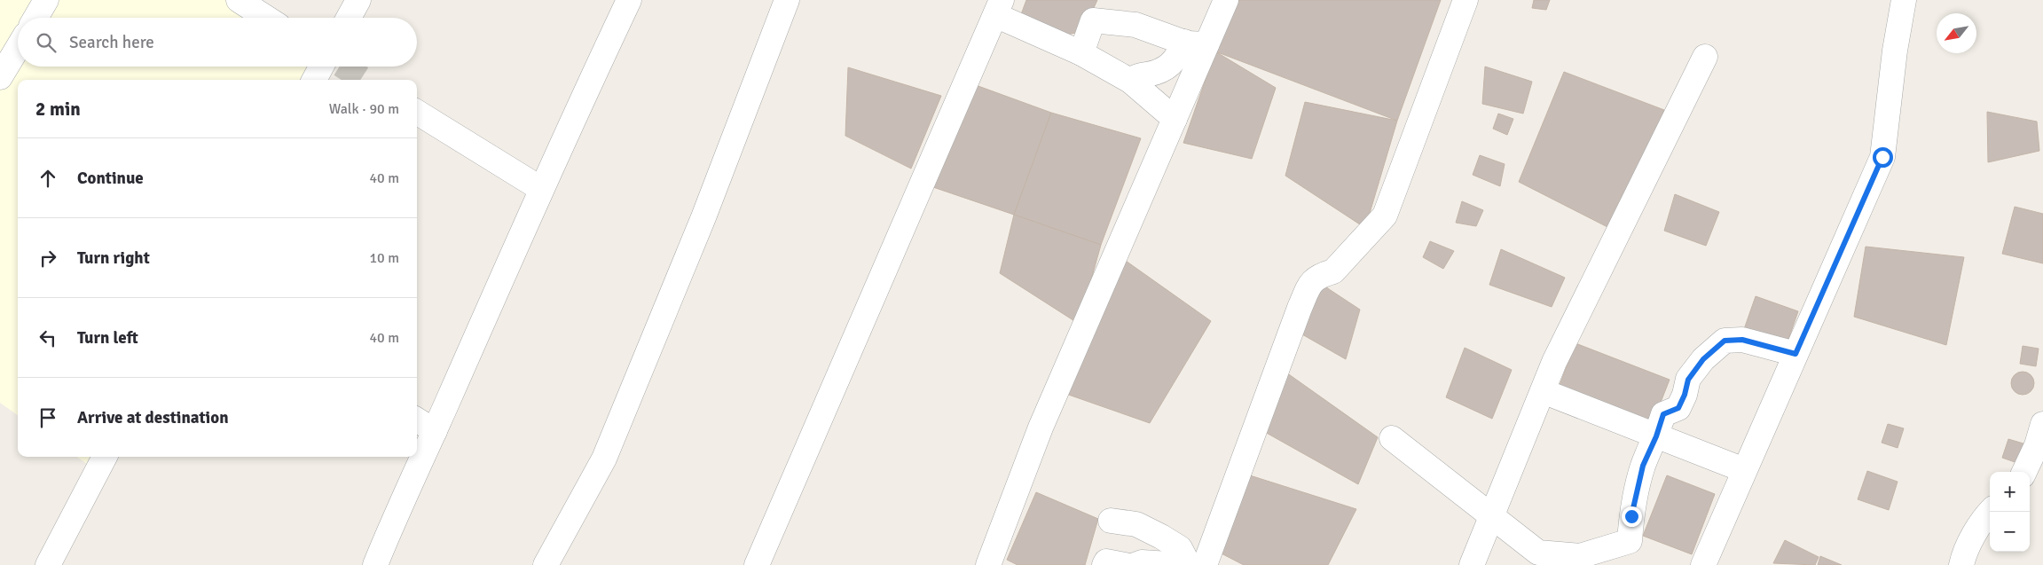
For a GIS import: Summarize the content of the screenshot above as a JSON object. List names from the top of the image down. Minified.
{"north":"bottom left","page":{"search":"Search here","heading":["2 min","Walk · 90 m"],"list":[["Continue","40 m"],["Turn right","10 m"],["Turn left","40 m"],"Arrive at destination"],"map_buttons":["+","−"]}}
